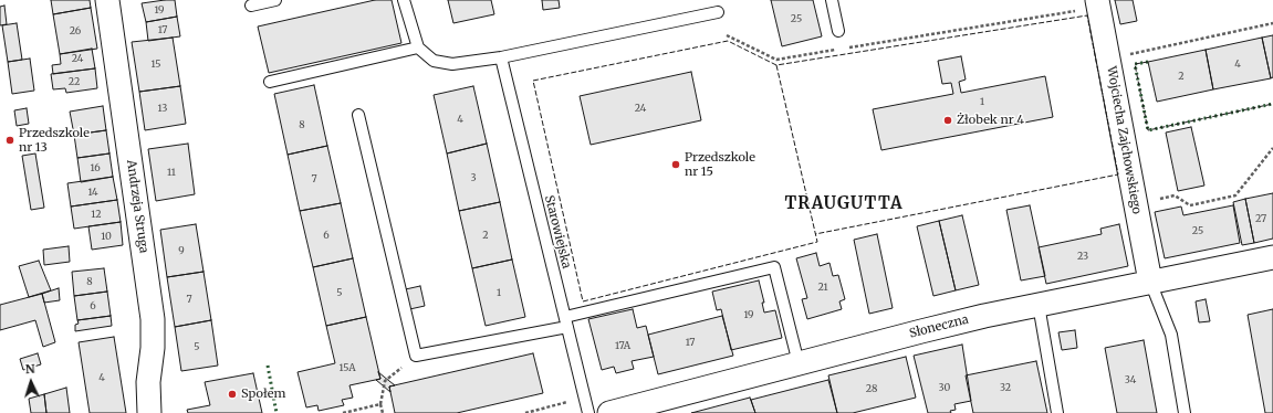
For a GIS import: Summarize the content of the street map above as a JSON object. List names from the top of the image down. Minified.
{"streets":{"street":["Wojciecha Zajchowskiego","Andrzeja Struga","Słoneczna"],"lane":["Starowiejska"]},"crossings":[["Wojciecha Zajchowskiego","Słoneczna"]],"districts":["TRAUGUTTA"],"places":["Żłobek nr 4","Przedszkole nr 13","Przedszkole nr 15","Społem"],"house_numbers":["19","25","17","26","24","15","4","2","22","1","13","24","4","8","16","11","3","7","14","12","27","25","6","2","10","9","23","8","21","5","1","7","6","19","17","17A","5","15A","4","34","30","32","28"],"north":"top"}
